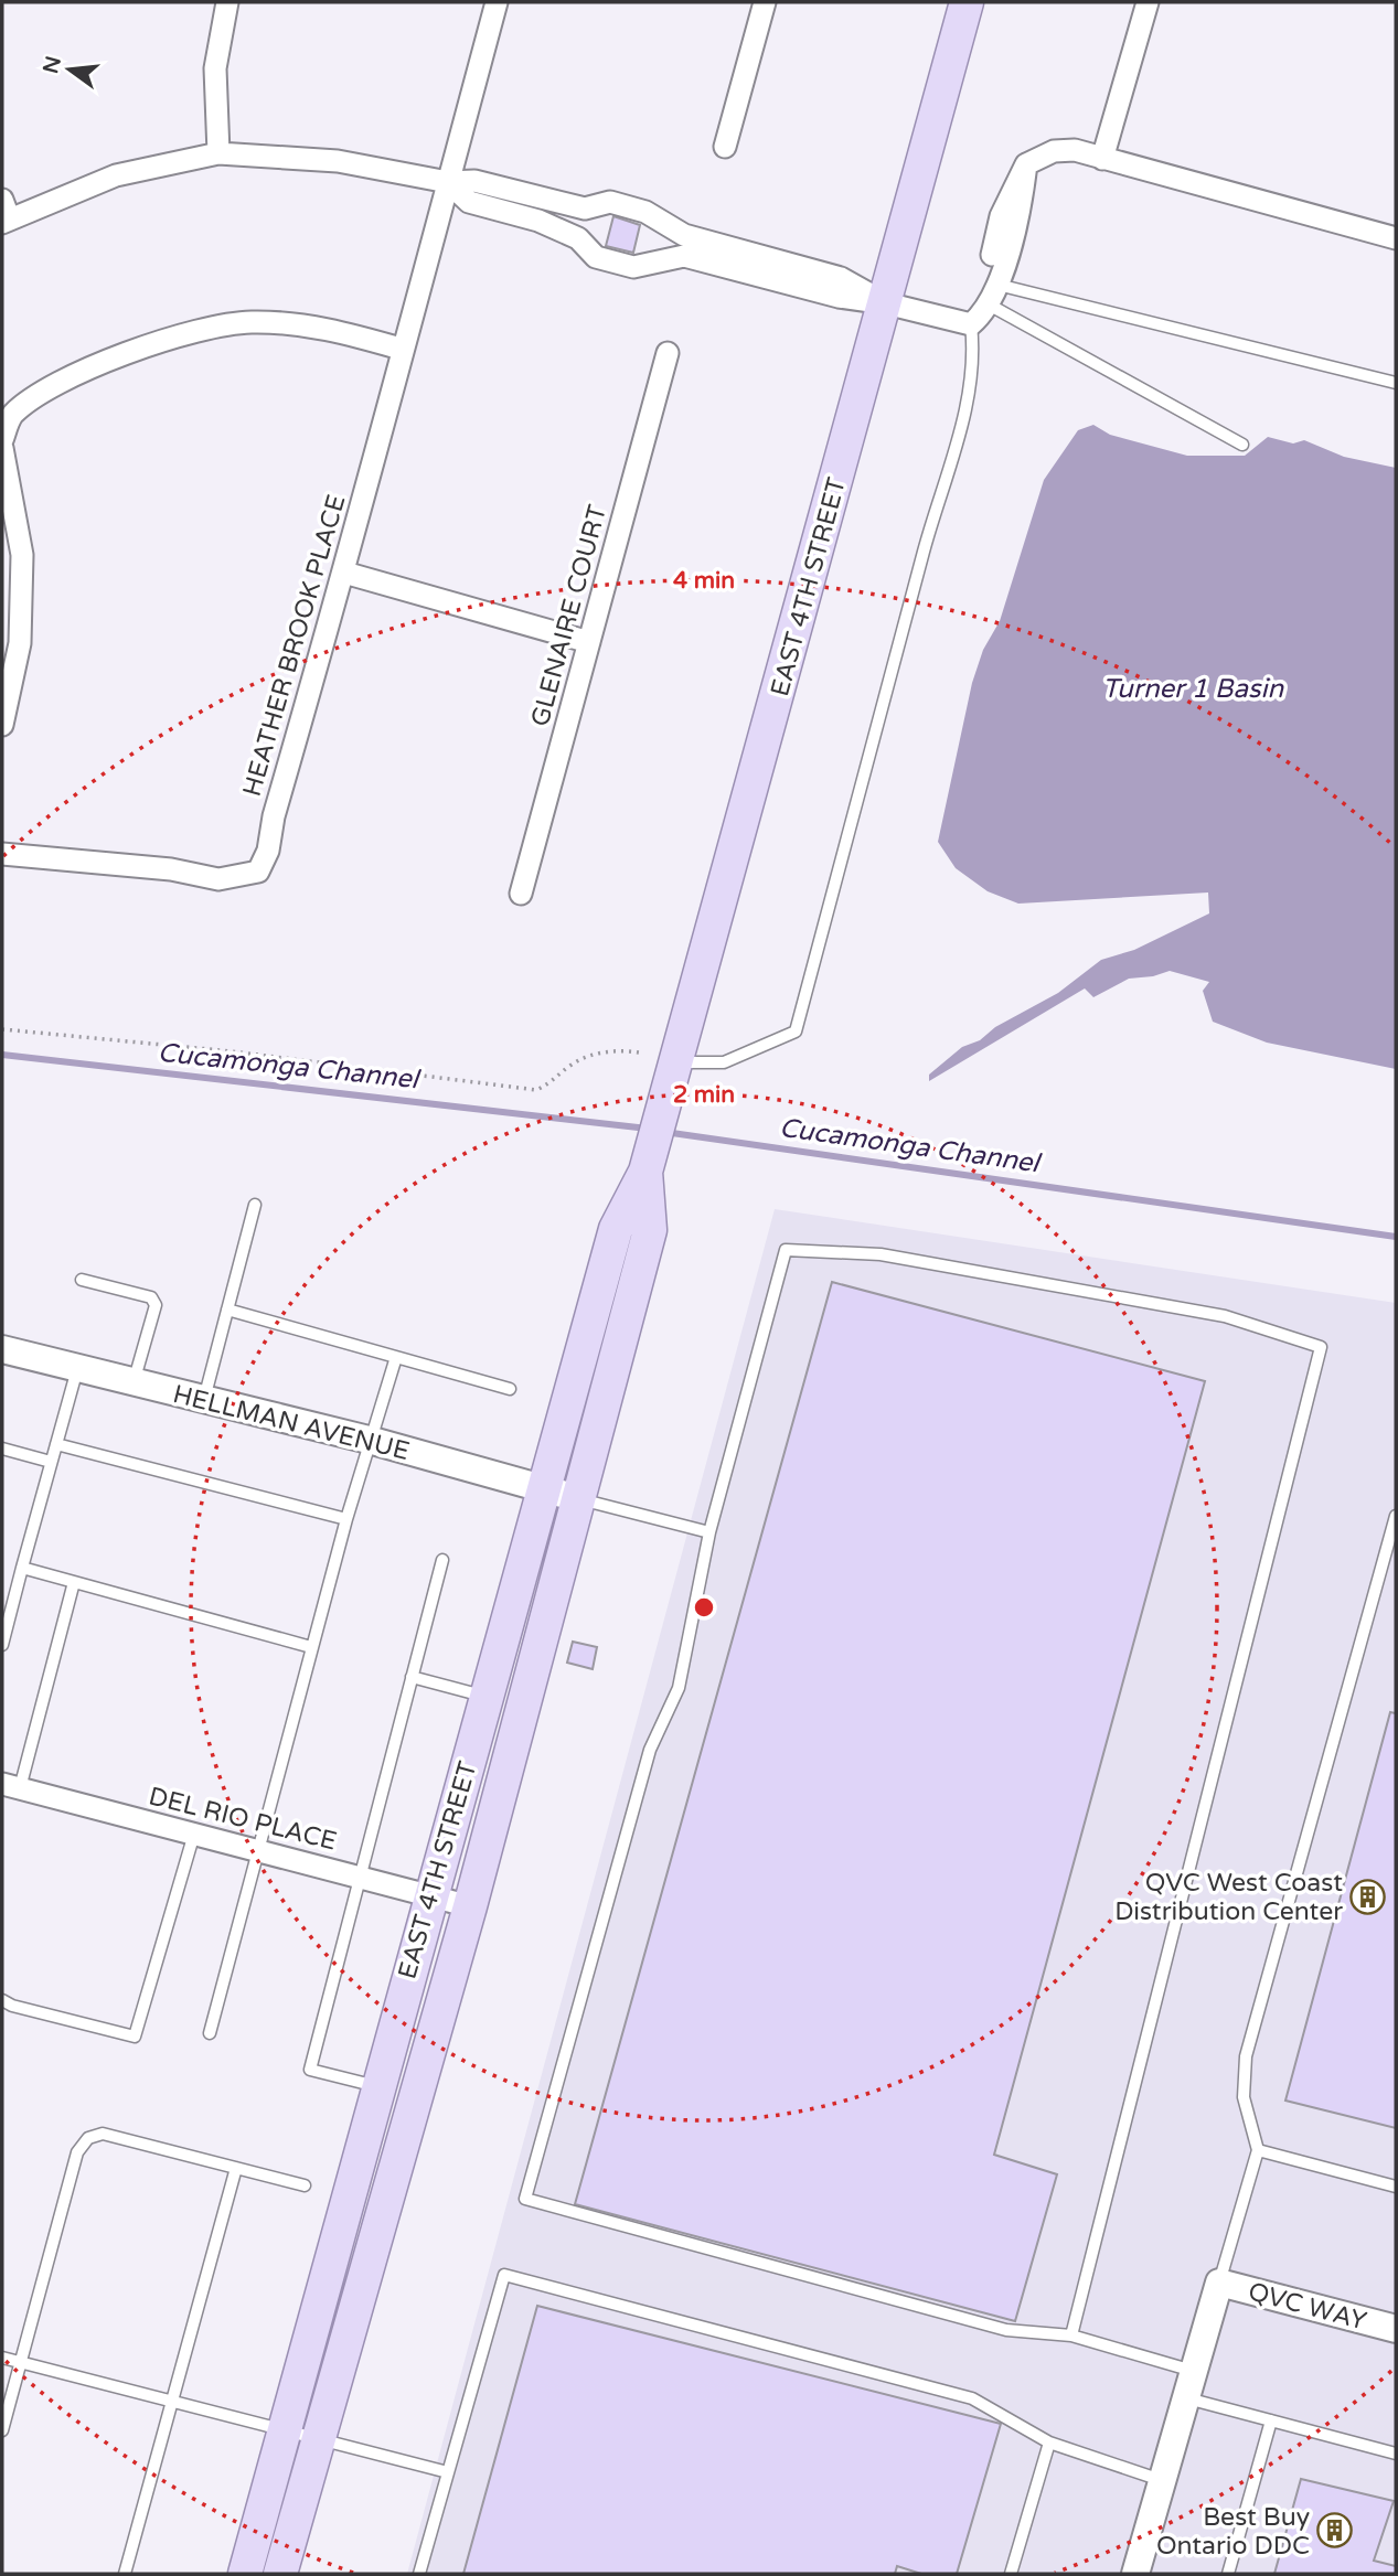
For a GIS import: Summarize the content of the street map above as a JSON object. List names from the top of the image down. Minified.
{"streets":{"main road":["EAST 4TH STREET"],"street":["GLENAIRE COURT","HEATHER BROOK PLACE","HELLMAN AVENUE","DEL RIO PLACE","QVC WAY"]},"crossings":[["EAST 4TH STREET","HELLMAN AVENUE"],["EAST 4TH STREET","DEL RIO PLACE"]],"water":["Turner 1 Basin","Cucamonga Channel"],"places":{"building":["QVC West Coast Distribution Center","Best Buy Ontario DDC"]},"north":"left","rings":["4 min","2 min"]}
